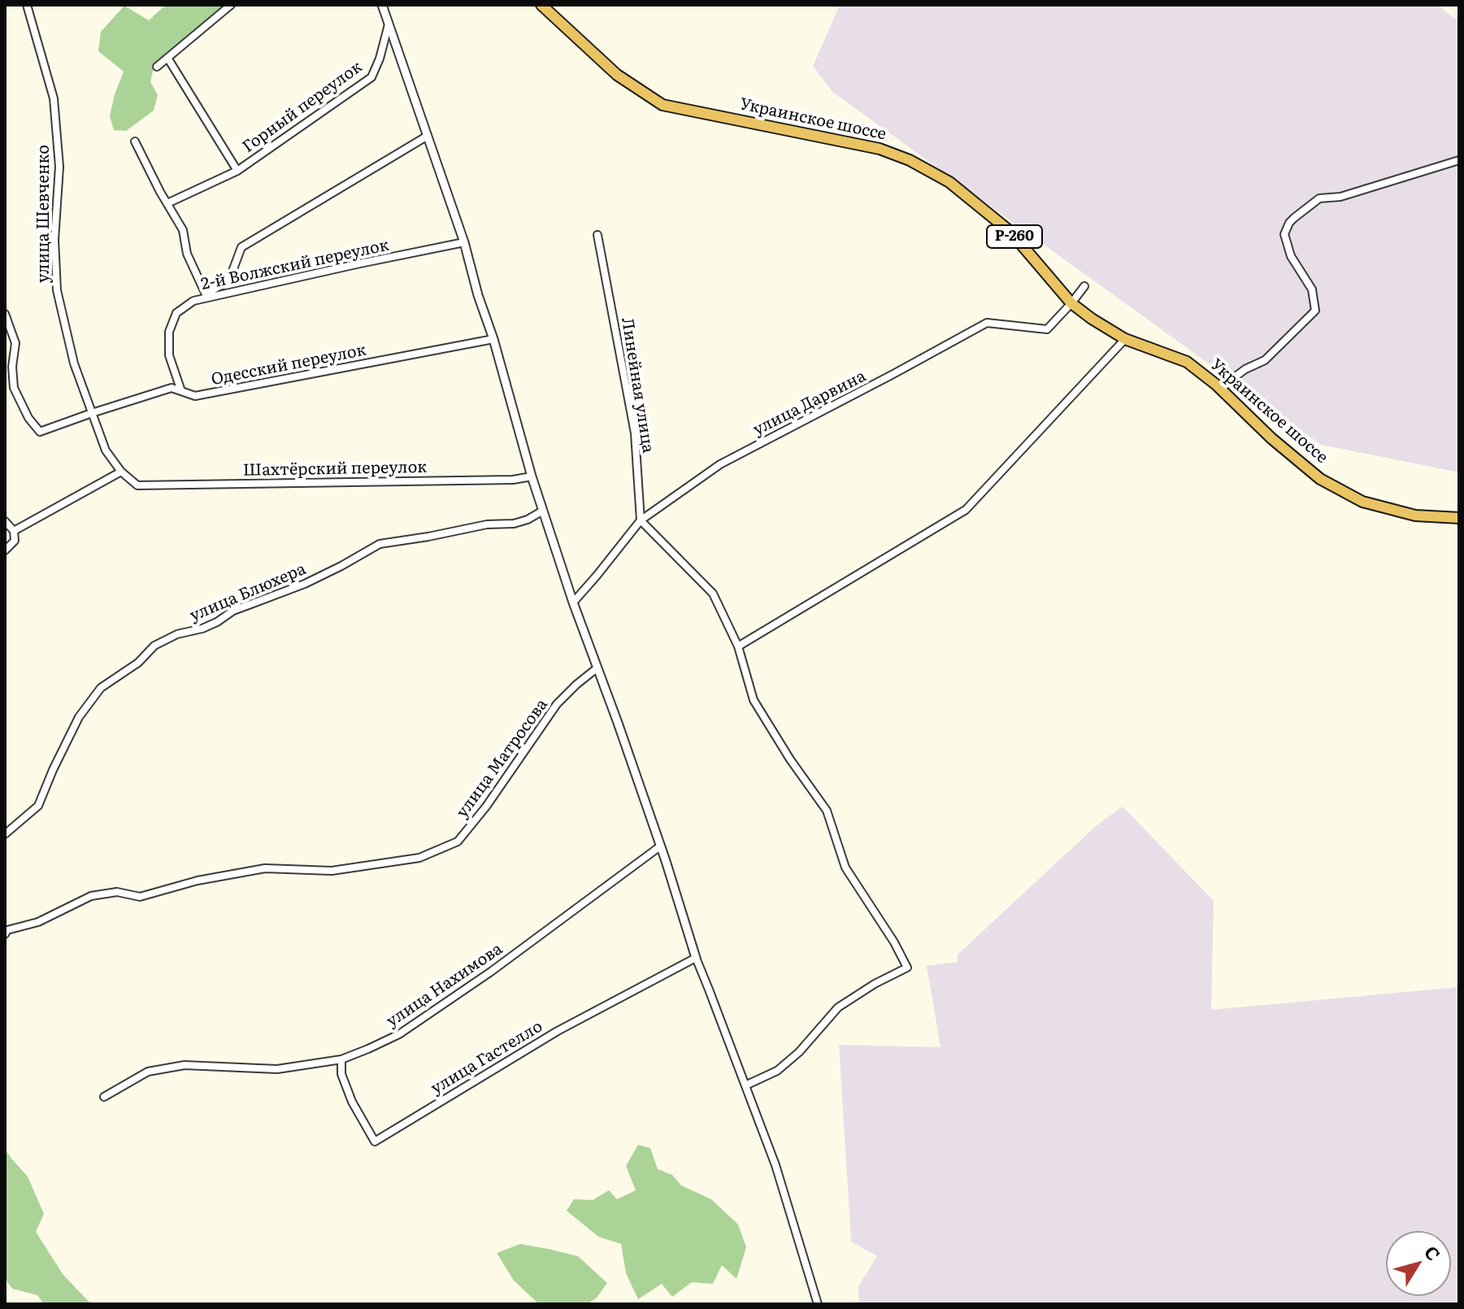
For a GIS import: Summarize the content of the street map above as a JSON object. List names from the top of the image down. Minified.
{"streets":{"highway":["Украинское шоссе","Р-260"],"street":["Горный переулок","улица Шевченко","2-й Волжский переулок","Одесский переулок","Линейная улица","улица Дарвина","Шахтёрский переулок","улица Блюхера","улица Матросова","улица Нахимова","улица Гастелло"]},"crossings":[["Украинское шоссе","улица Дарвина"],["улица Шевченко","Одесский переулок"],["улица Шевченко","Шахтёрский переулок"],["2-й Волжский переулок","Одесский переулок"],["Линейная улица","улица Дарвина"],["улица Нахимова","улица Гастелло"]],"north":"top right"}
